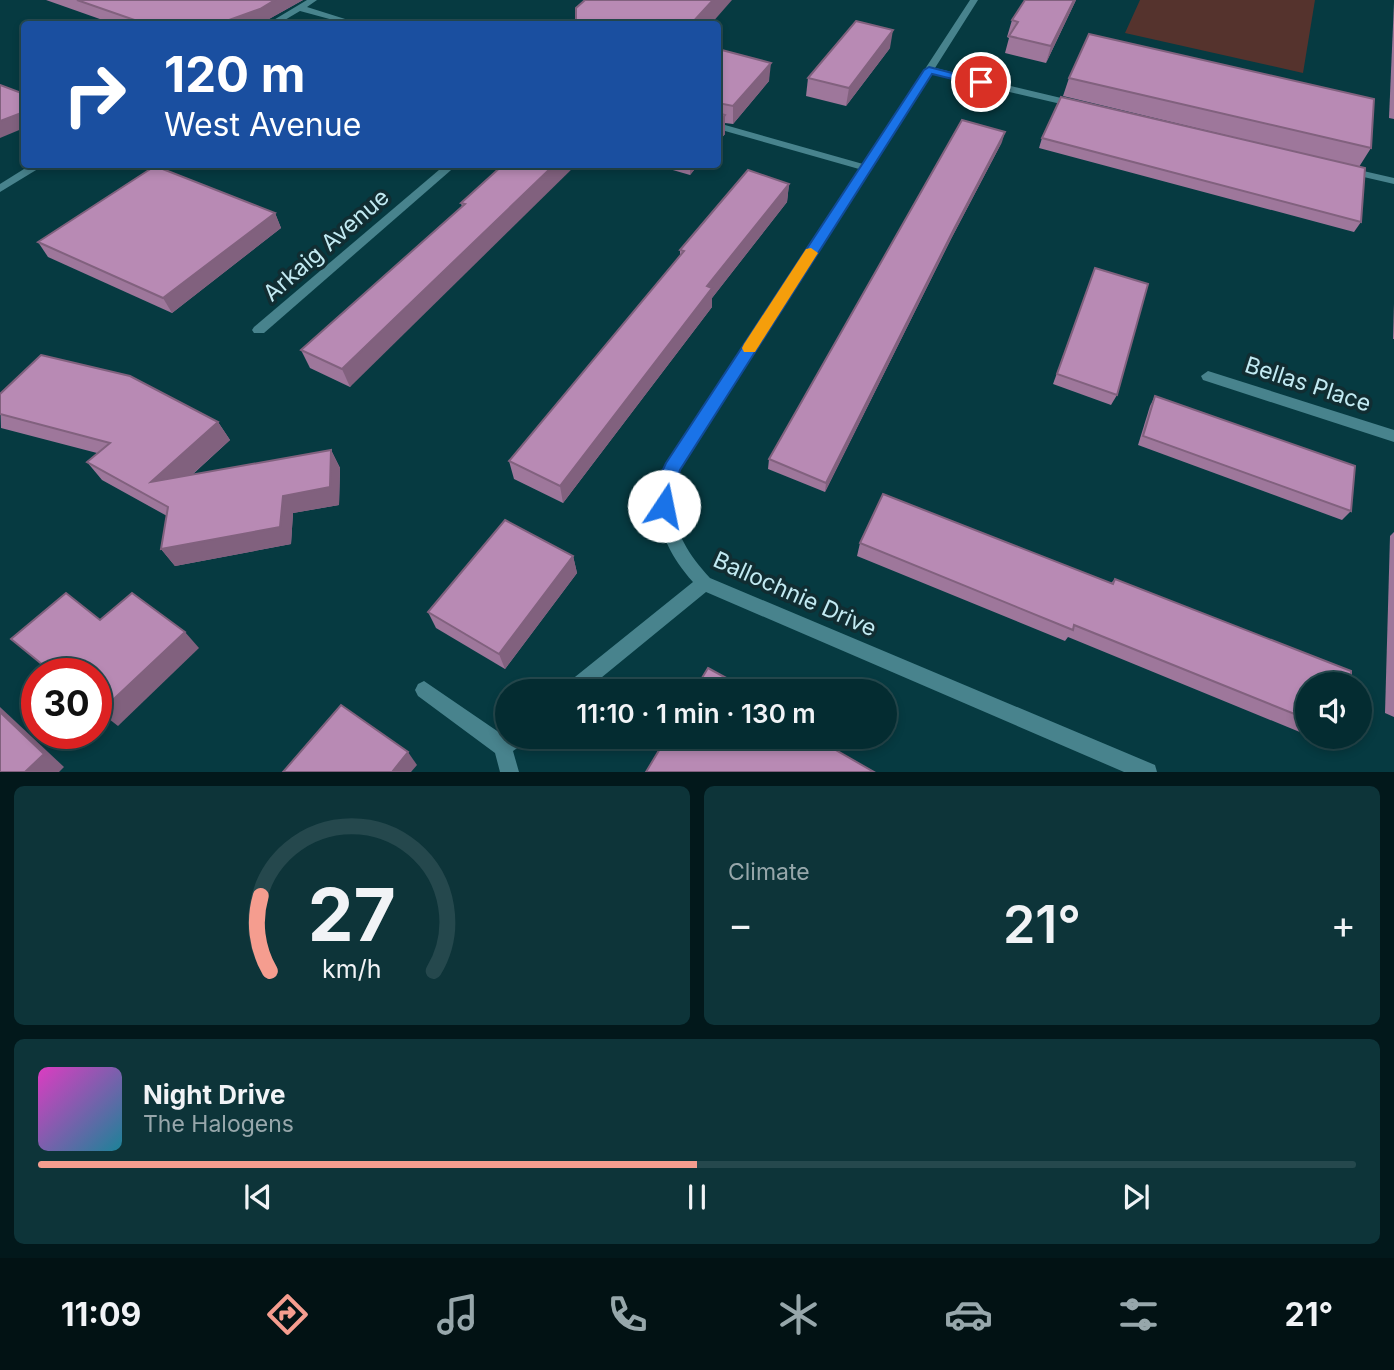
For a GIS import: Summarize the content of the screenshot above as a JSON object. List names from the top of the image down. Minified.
{"streets":{"street":["Arkaig Avenue","Bellas Place","Ballochnie Drive"]},"page":{"turn":["120 m","West Avenue"],"limit":"30","trip":"11:10 · 1 min · 130 m","tile":"Climate","heat":["−","21°","+"],"song":["Night Drive","The Halogens"],"tabs":["11:09","21°"],"gauge":["27","km/h"]}}
